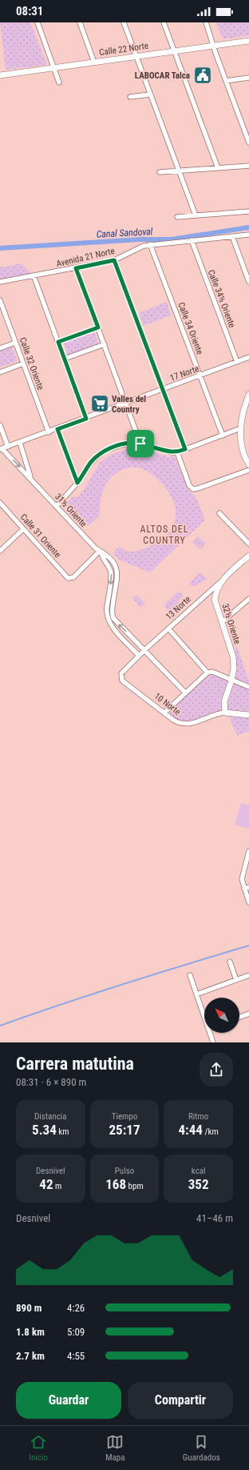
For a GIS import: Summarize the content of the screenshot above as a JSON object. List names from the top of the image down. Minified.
{"streets":{"street":["Calle 22 Norte","Avenida 21 Norte","Calle 34½ Oriente","Calle 34 Oriente","Calle 32 Oriente","17 Norte","31½ Oriente","Calle 31 Oriente","13 Norte","32½ Oriente","10 Norte"]},"crossings":[["Avenida 21 Norte","Calle 34½ Oriente"],["Avenida 21 Norte","Calle 34 Oriente"],["Calle 34½ Oriente","17 Norte"],["Calle 34 Oriente","17 Norte"],["Calle 32 Oriente","17 Norte"],["17 Norte","31½ Oriente"],["31½ Oriente","Calle 31 Oriente"],["13 Norte","32½ Oriente"],["13 Norte","10 Norte"],["32½ Oriente","10 Norte"]],"districts":["ALTOS DEL COUNTRY"],"water":["Canal Sandoval"],"places":{"public building":["LABOCAR Talca"],"supermarket":["Valles del Country"]},"north":"top left","page":{"status":"08:31","heading":["Carrera matutina","08:31 · 6 × 890 m"],"stats":[["Distancia","5.34 km"],["Tiempo","25:17"],["Ritmo","4:44 /km"],["Desnivel","42 m"],["Pulso","168 bpm"],["kcal","352"]],"chart":["Desnivel","41–46 m"],"list":[{"name":"890 m","note":"4:26"},{"name":"1.8 km","note":"5:09"},{"name":"2.7 km","note":"4:55"}],"buttons":["Guardar","Compartir"],"tabs":["Inicio","Mapa","Guardados"]}}
